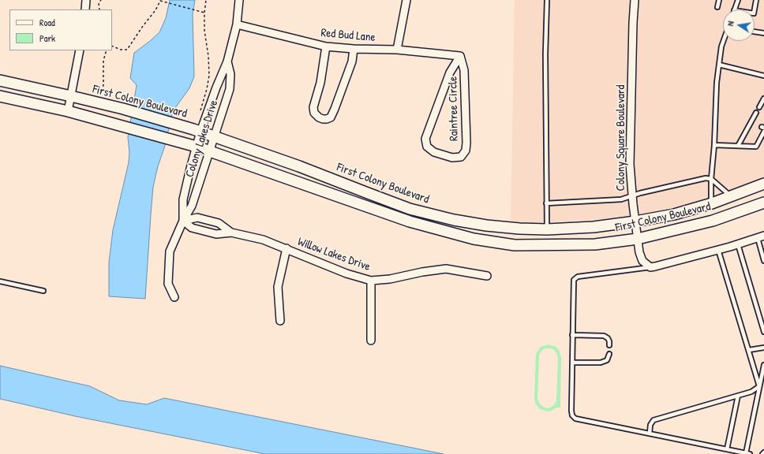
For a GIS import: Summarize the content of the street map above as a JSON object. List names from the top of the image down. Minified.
{"streets":{"main road":["First Colony Boulevard"],"street":["Red Bud Lane","Raintree Circle","Colony Square Boulevard","Colony Lakes Drive","Willow Lakes Drive"]},"crossings":[["Red Bud Lane","Raintree Circle"],["Red Bud Lane","Colony Lakes Drive"],["First Colony Boulevard","Colony Square Boulevard"],["First Colony Boulevard","Colony Lakes Drive"],["Colony Lakes Drive","Willow Lakes Drive"]],"legend":["Road","Park"],"north":"left"}
